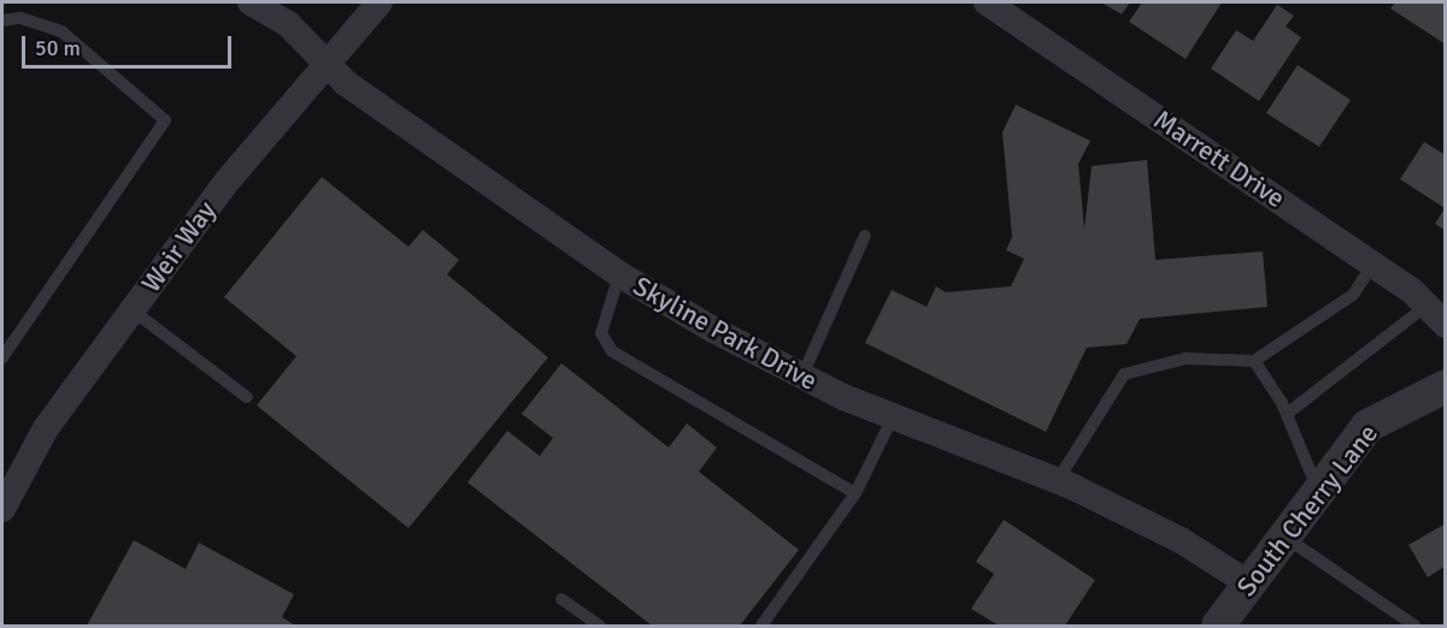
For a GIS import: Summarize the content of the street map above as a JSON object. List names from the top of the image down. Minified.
{"streets":{"street":["Marrett Drive","Weir Way","Skyline Park Drive","South Cherry Lane"]},"crossings":[["Weir Way","Skyline Park Drive"],["Skyline Park Drive","South Cherry Lane"]],"scale_bar":"50 m"}
